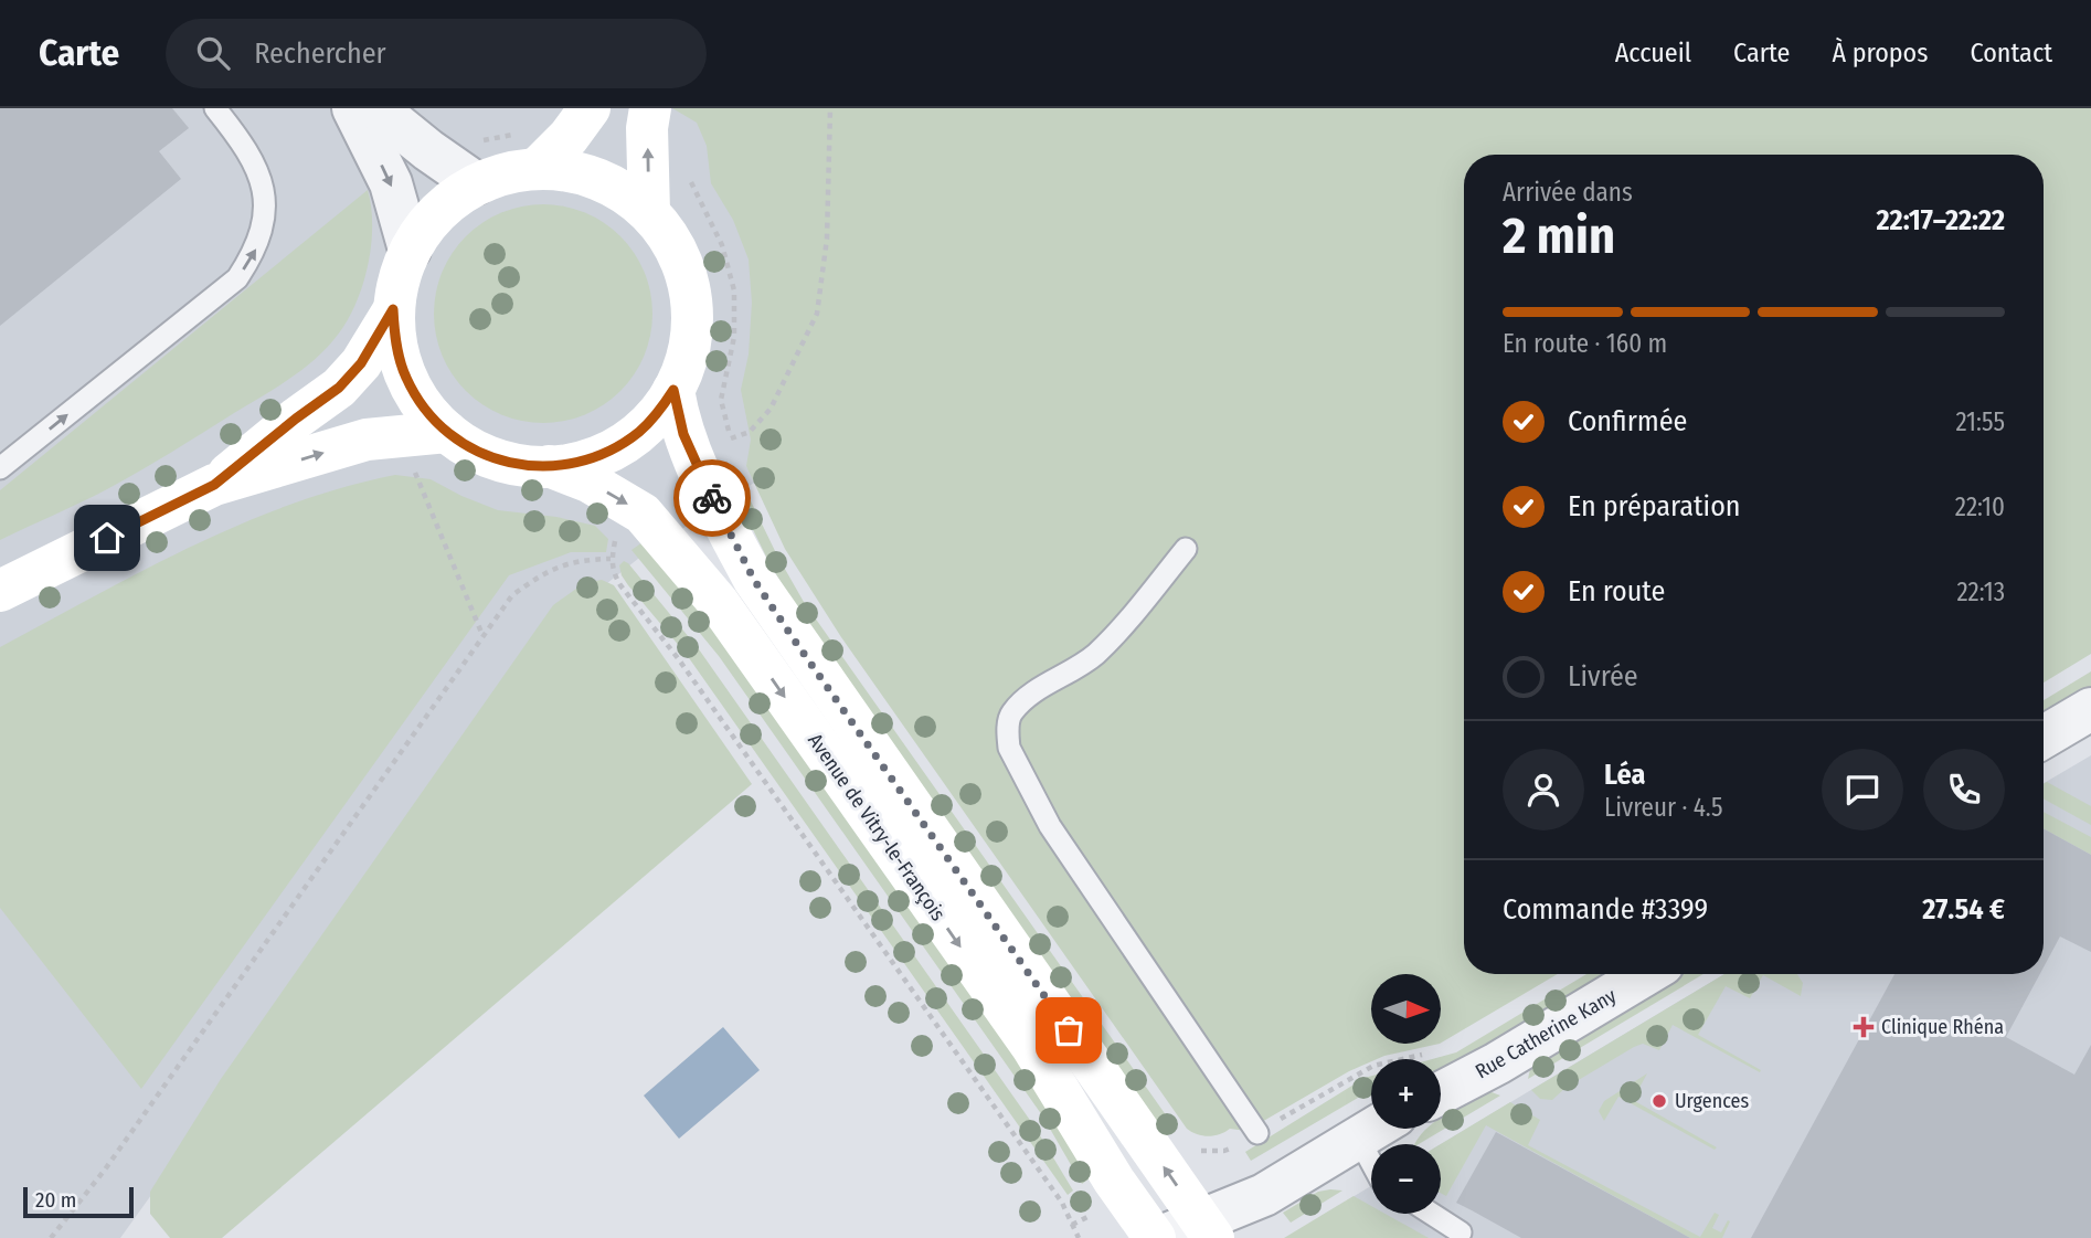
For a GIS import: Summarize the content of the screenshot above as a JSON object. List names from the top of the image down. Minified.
{"streets":{"main road":["Avenue de Vitry-le-François"],"street":["Rue Catherine Kany"]},"places":{"health":["Clinique Rhéna"],"other":["Urgences"]},"scale_bar":"20 m","north":"right","page":{"header":"Carte","search":"Rechercher","nav":["Accueil","Carte","À propos","Contact"],"heading":["2 min","Arrivée dans","22:17–22:22"],"panel":["Léa","Livreur · 4.5","Commande #3399","27.54 €"],"bar":"En route · 160 m","list":[["Confirmée","21:55"],["En préparation","22:10"],["En route","22:13"],"Livrée"],"map_buttons":["+","−"],"scale":"20 m"}}
